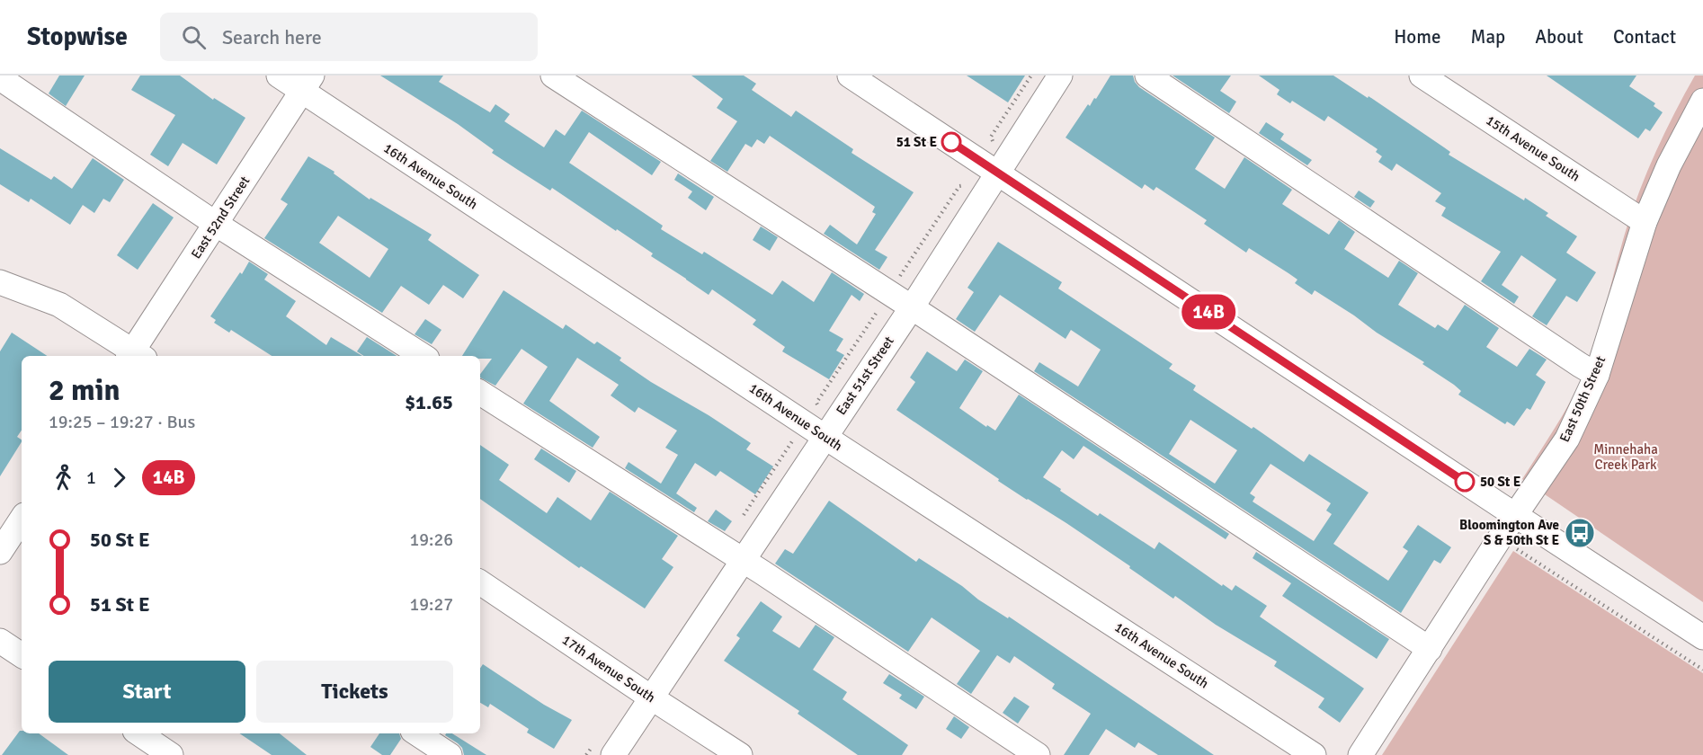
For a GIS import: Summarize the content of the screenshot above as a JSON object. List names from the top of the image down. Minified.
{"streets":{"street":["15th Avenue South","16th Avenue South","East 52nd Street","East 51st Street","East 50th Street","17th Avenue South"]},"crossings":[["15th Avenue South","East 50th Street"],["16th Avenue South","East 52nd Street"],["16th Avenue South","East 51st Street"],["East 51st Street","17th Avenue South"]],"parks":["Minnehaha Creek Park"],"places":{"other":["51 St E","50 St E"],"bus stop":["Bloomington Ave S & 50th St E"]},"lines":["bus line 14B"],"page":{"header":"Stopwise","search":"Search here","nav":["Home","Map","About","Contact"],"on_map":"14B","heading":["2 min","19:25 – 19:27 · Bus","$1.65"],"legs":["1","14B"],"list":[{"name":"50 St E","value":"19:26"},{"name":"51 St E","value":"19:27"}],"buttons":["Start","Tickets"]}}
